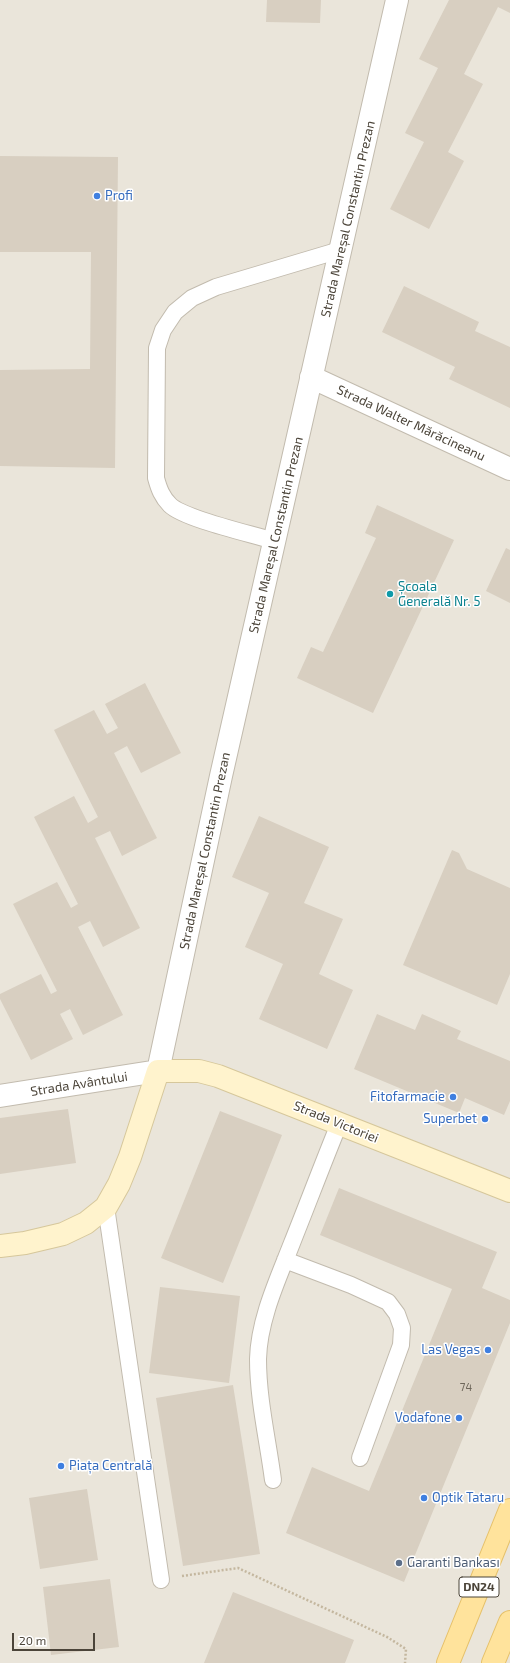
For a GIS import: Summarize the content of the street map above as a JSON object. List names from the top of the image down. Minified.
{"streets":{"main road":["DN24"],"street":["Strada Mareșal Constantin Prezan","Strada Walter Mărăcineanu","Strada Avântului","Strada Victoriei"]},"crossings":[["Strada Mareșal Constantin Prezan","Strada Walter Mărăcineanu"],["Strada Mareșal Constantin Prezan","Strada Avântului"],["Strada Mareșal Constantin Prezan","Strada Victoriei"],["Strada Avântului","Strada Victoriei"]],"places":["Profi","Școala Generală Nr. 5","Fitofarmacie","Superbet","Las Vegas","Vodafone","Piața Centrală","Optik Tataru","Garanti Bankası"],"house_numbers":["74"],"scale_bar":"20 m"}
